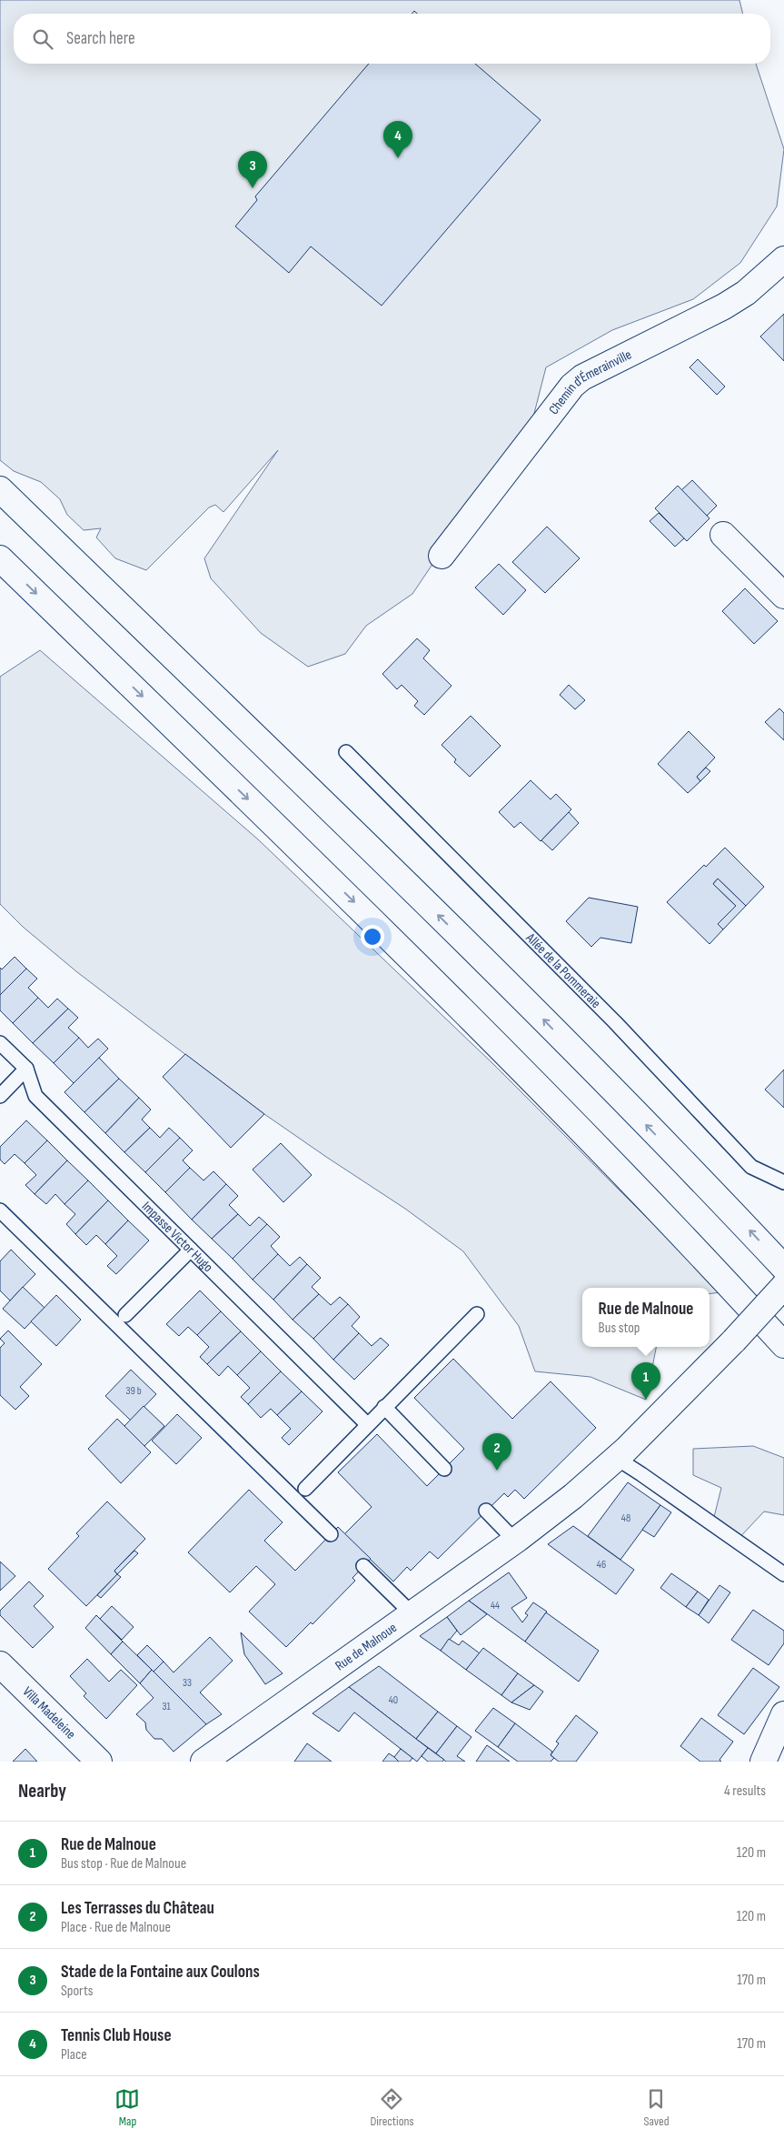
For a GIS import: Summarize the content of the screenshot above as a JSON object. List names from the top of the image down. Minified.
{"streets":{"main road":["Chemin d'Émerainville","Rue de Malnoue","Villa Madeleine"],"lane":["Allée de la Pommeraie","Impasse Victor Hugo"]},"house_numbers":["39 b","48","46","44","33","40","31"],"page":{"search":"Search here","pins":["4","3","1","2"],"popup":["Rue de Malnoue","Bus stop"],"heading":["Nearby","4 results"],"list":[{"mark":"1","name":"Rue de Malnoue","note":"Bus stop · Rue de Malnoue","value":"120 m"},{"mark":"2","name":"Les Terrasses du Château","note":"Place · Rue de Malnoue","value":"120 m"},{"mark":"3","name":"Stade de la Fontaine aux Coulons","note":"Sports","value":"170 m"},{"mark":"4","name":"Tennis Club House","note":"Place","value":"170 m"}],"nav":["Map","Directions","Saved"]}}
